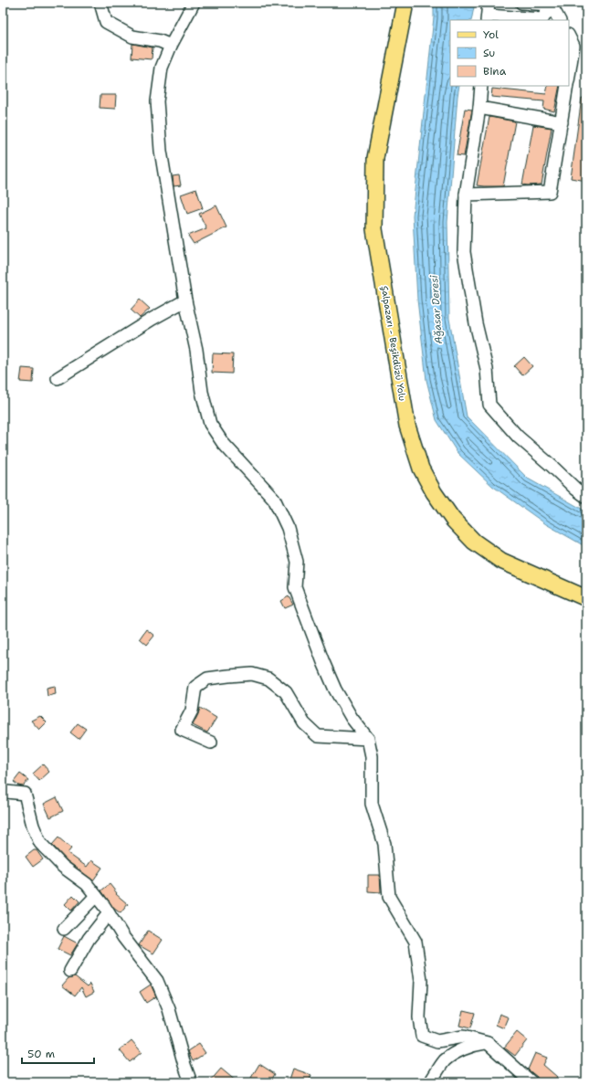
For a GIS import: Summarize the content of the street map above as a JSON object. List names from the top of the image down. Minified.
{"streets":{"main road":["Şalpazarı - Beşikdüzü Yolu"]},"water":["Ağasar Deresi"],"legend":["Yol","Su","Bina"],"scale_bar":"50 m"}
